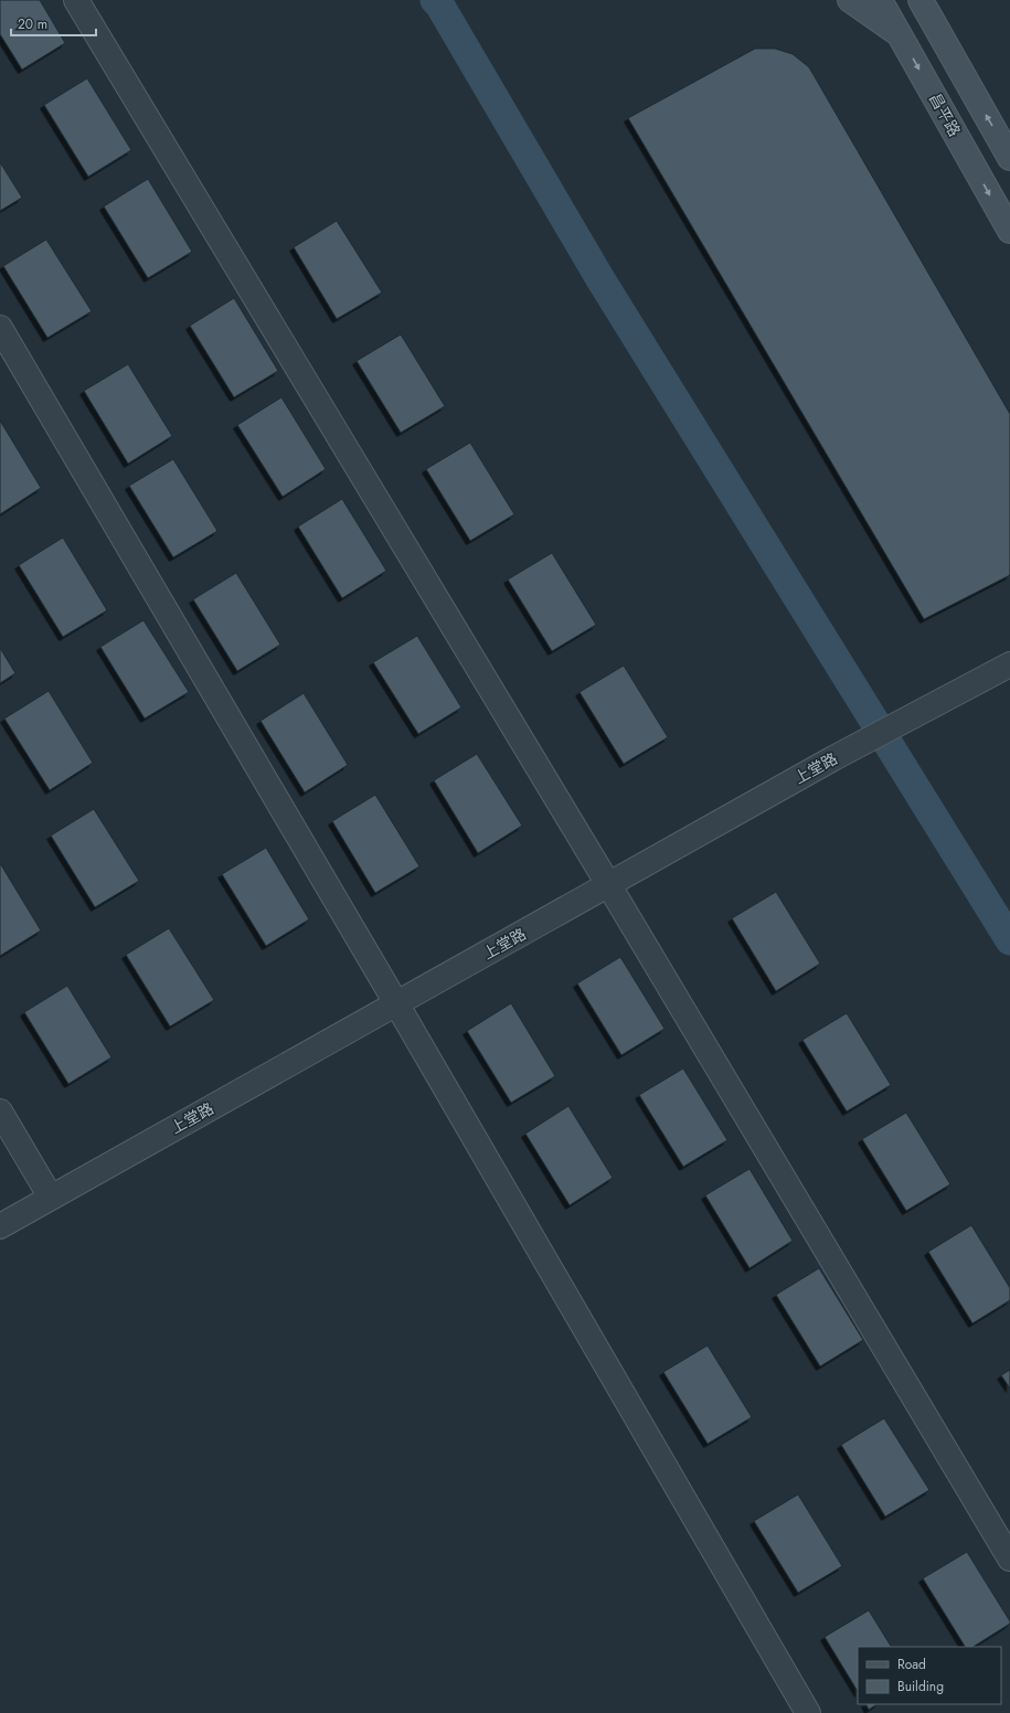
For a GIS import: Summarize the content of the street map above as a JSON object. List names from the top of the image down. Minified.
{"streets":{"main road":["昌平路"],"street":["上堂路"]},"legend":["Road","Building"],"scale_bar":"20 m"}
